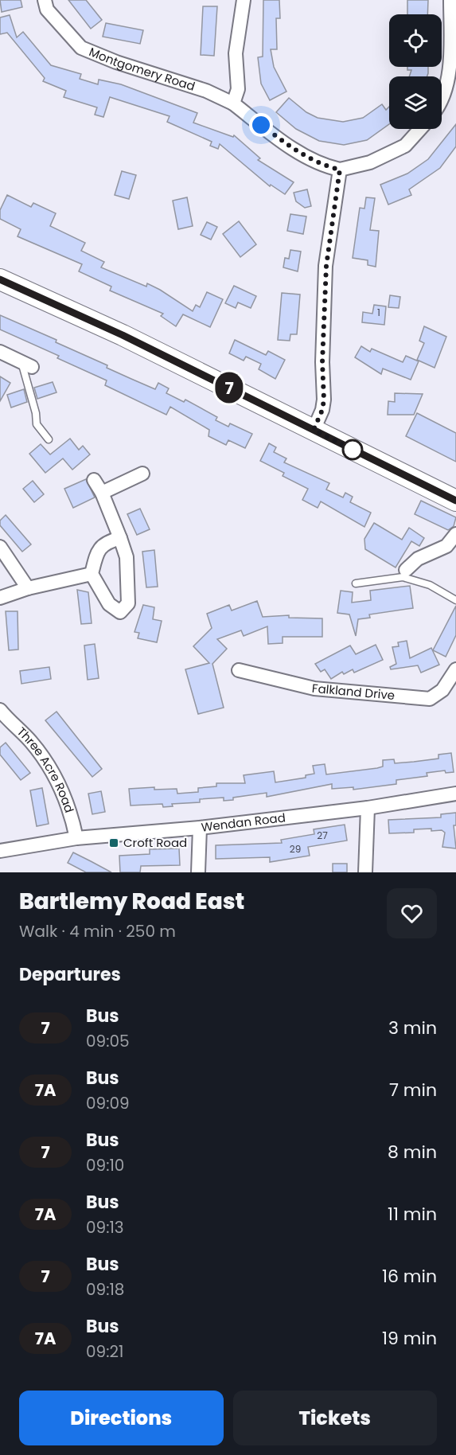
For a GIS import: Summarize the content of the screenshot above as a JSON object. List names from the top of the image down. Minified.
{"streets":{"street":["Montgomery Road","Falkland Drive","Three Acre Road","Wendan Road"]},"crossings":[["Three Acre Road","Wendan Road"]],"places":{"transit":["Croft Road"]},"lines":["bus line 7"],"house_numbers":["1","27","29"],"page":{"on_map":"7","heading":[["Bartlemy Road East","Walk · 4 min · 250 m"],"Departures"],"list":[{"mark":"7","name":"Bus","note":"09:05","value":"3 min"},{"mark":"7A","name":"Bus","note":"09:09","value":"7 min"},{"mark":"7","name":"Bus","note":"09:10","value":"8 min"},{"mark":"7A","name":"Bus","note":"09:13","value":"11 min"},{"mark":"7","name":"Bus","note":"09:18","value":"16 min"},{"mark":"7A","name":"Bus","note":"09:21","value":"19 min"}],"buttons":["Directions","Tickets"]}}
